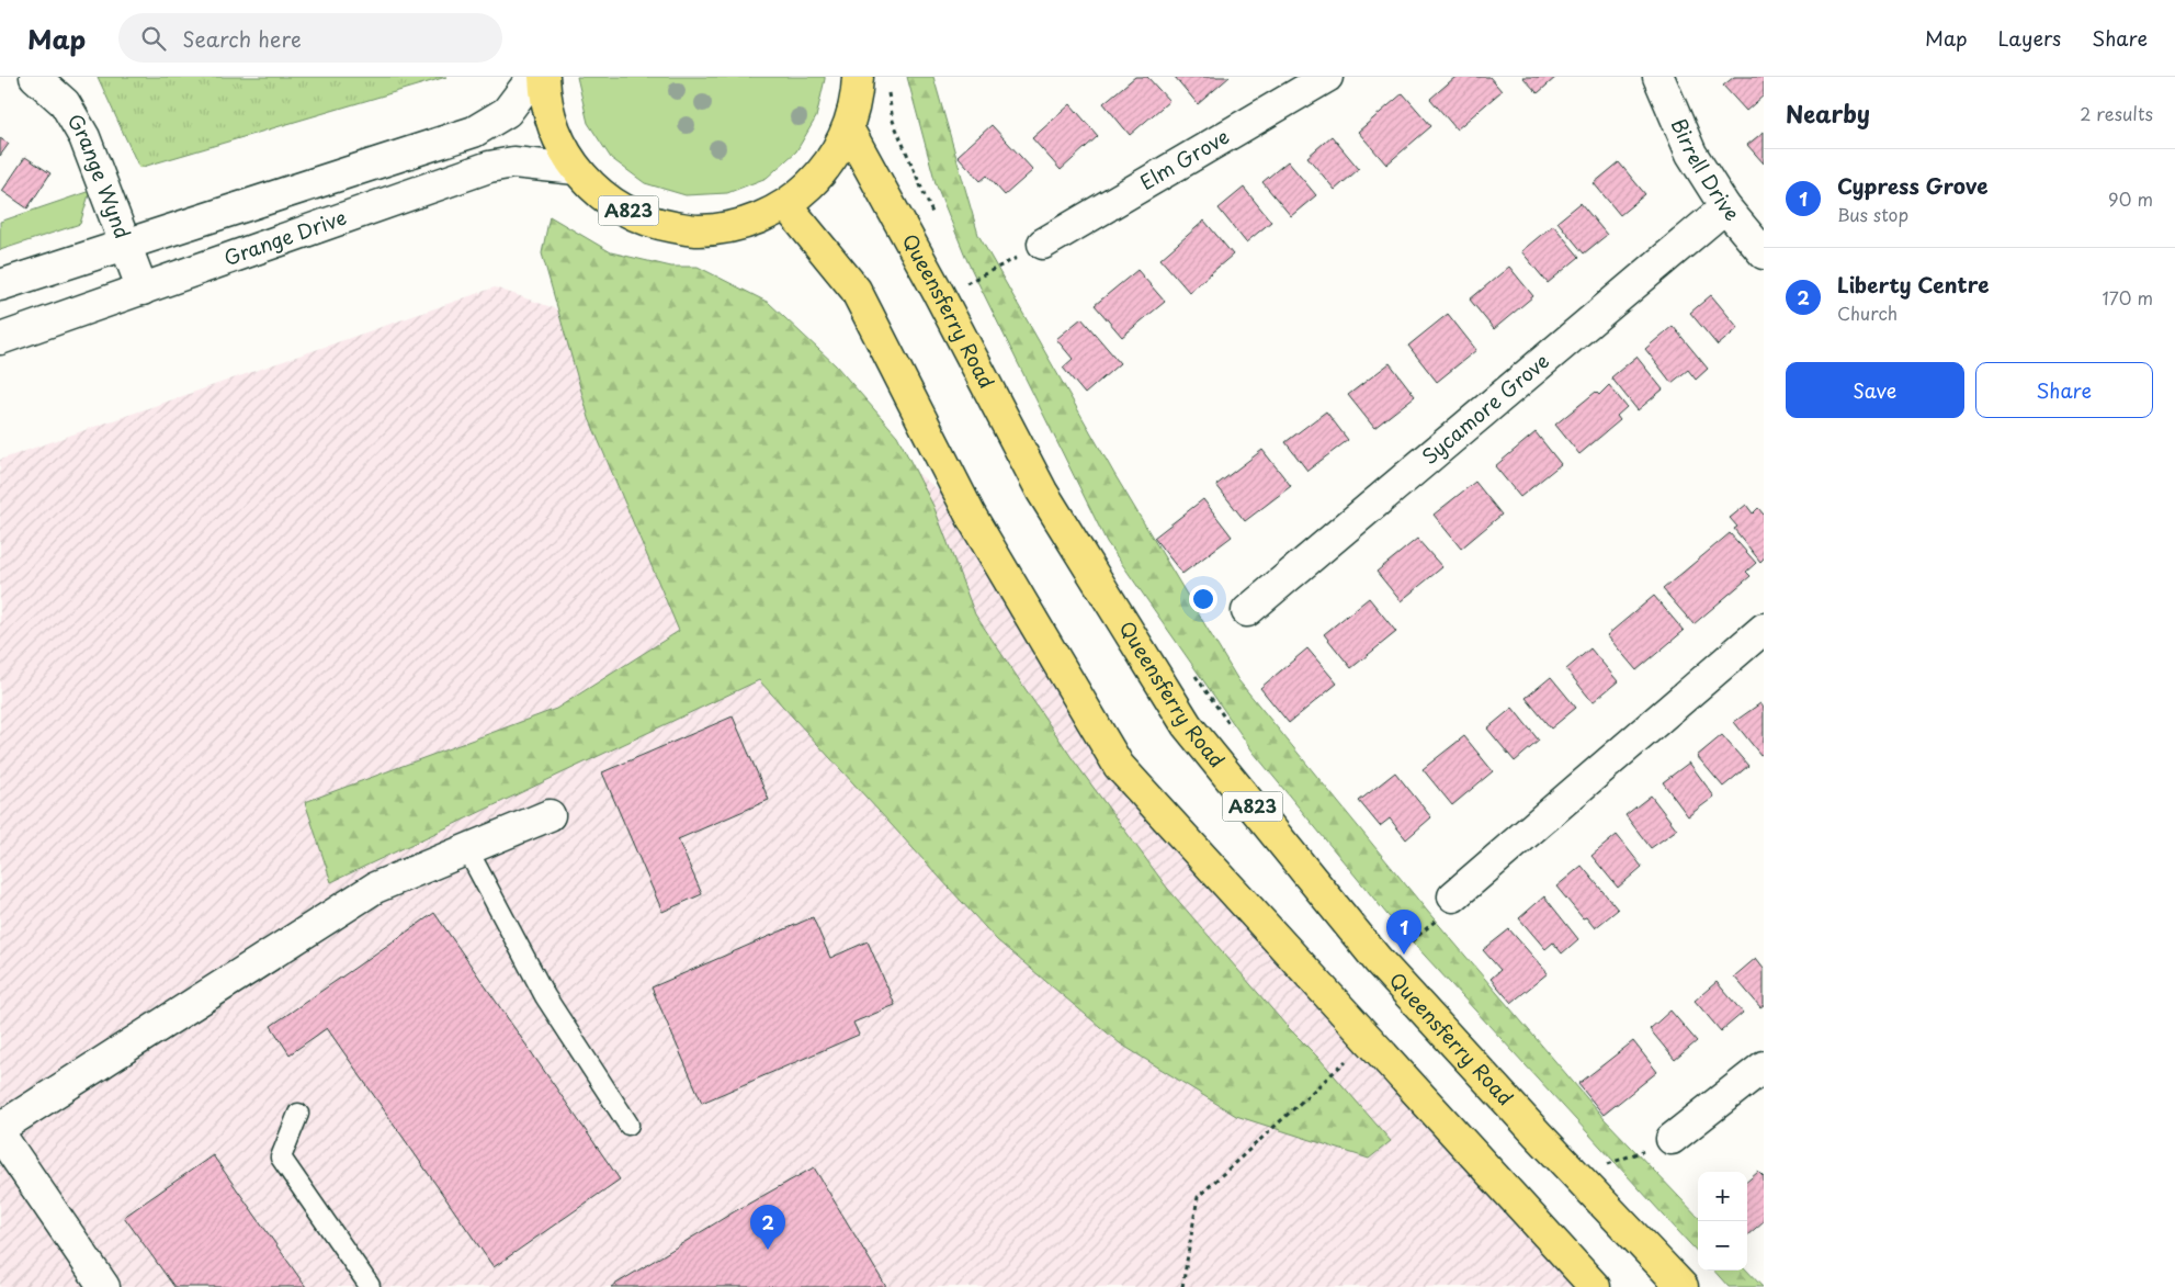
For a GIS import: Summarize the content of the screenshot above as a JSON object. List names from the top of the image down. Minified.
{"streets":{"main road":["A823","Queensferry Road"],"street":["Elm Grove","Birrell Drive","Grange Wynd","Grange Drive","Sycamore Grove"]},"crossings":[["Birrell Drive","Sycamore Grove"],["Grange Wynd","Grange Drive"],["A823","Grange Drive"],["A823","Queensferry Road"]],"page":{"header":"Map","search":"Search here","nav":["Map","Layers","Share"],"heading":["Nearby","2 results"],"list":[{"mark":"1","name":"Cypress Grove","note":"Bus stop","value":"90 m"},{"mark":"2","name":"Liberty Centre","note":"Church","value":"170 m"}],"buttons":["Save","Share"],"pins":["1","2"],"map_buttons":["+","−"]}}
